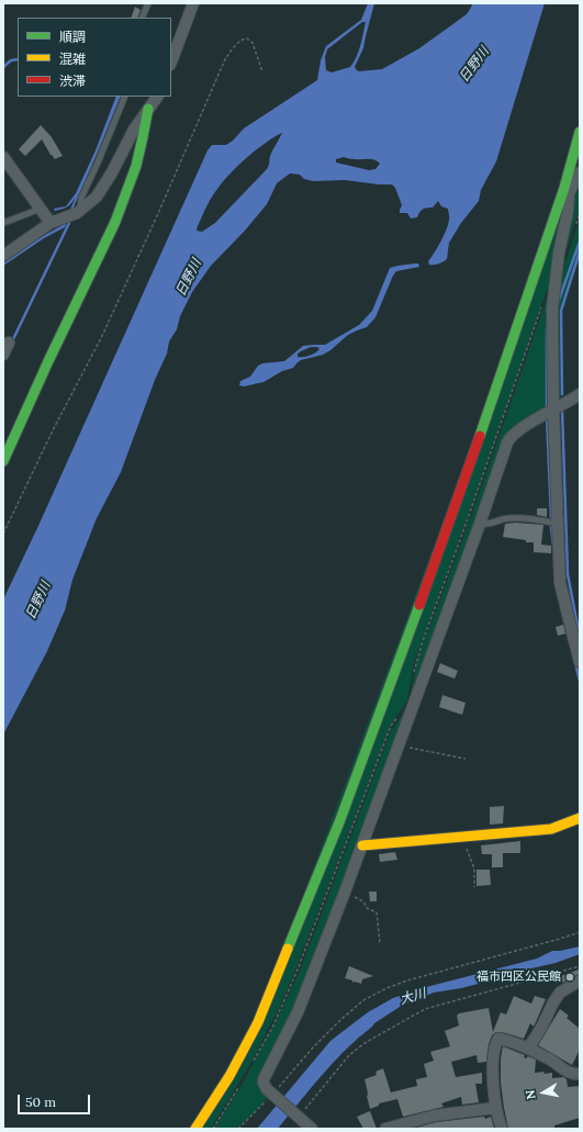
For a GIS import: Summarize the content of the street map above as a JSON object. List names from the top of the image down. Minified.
{"water":["日野川","大川"],"places":["福市四区公民館"],"legend":["順調","混雑","渋滞"],"scale_bar":"50 m","north":"left"}
